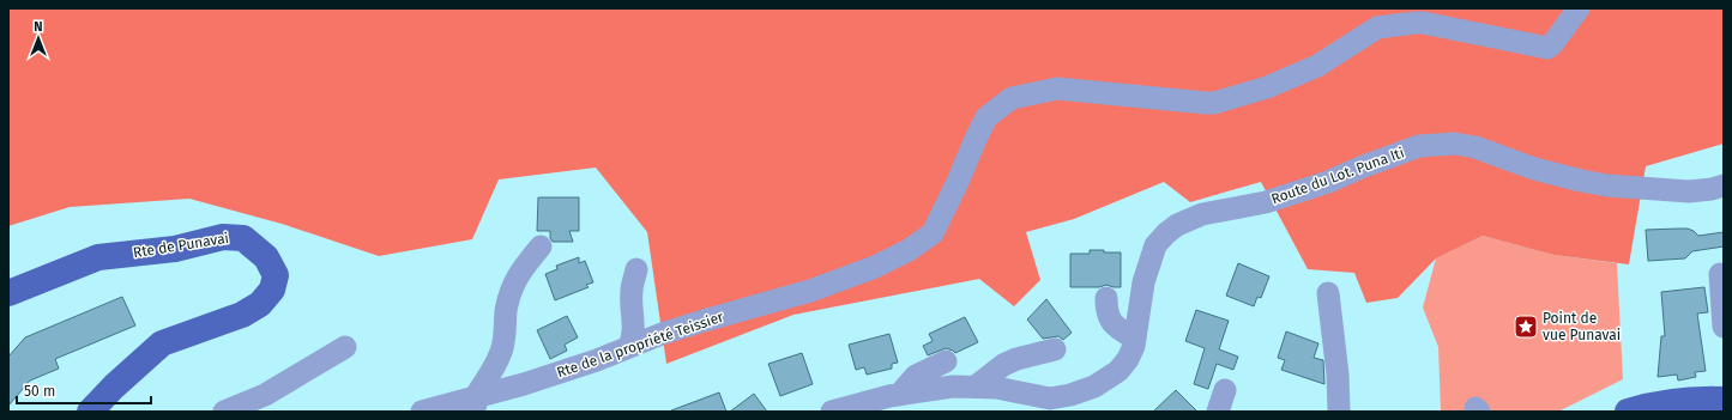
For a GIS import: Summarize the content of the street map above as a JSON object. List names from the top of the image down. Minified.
{"streets":{"main road":["Rte de Punavai"],"street":["Route du Lot. Puna Iti","Rte de la propriété Teissier"]},"places":{"place":["Point de vue Punavai"]},"scale_bar":"50 m","north":"top"}
